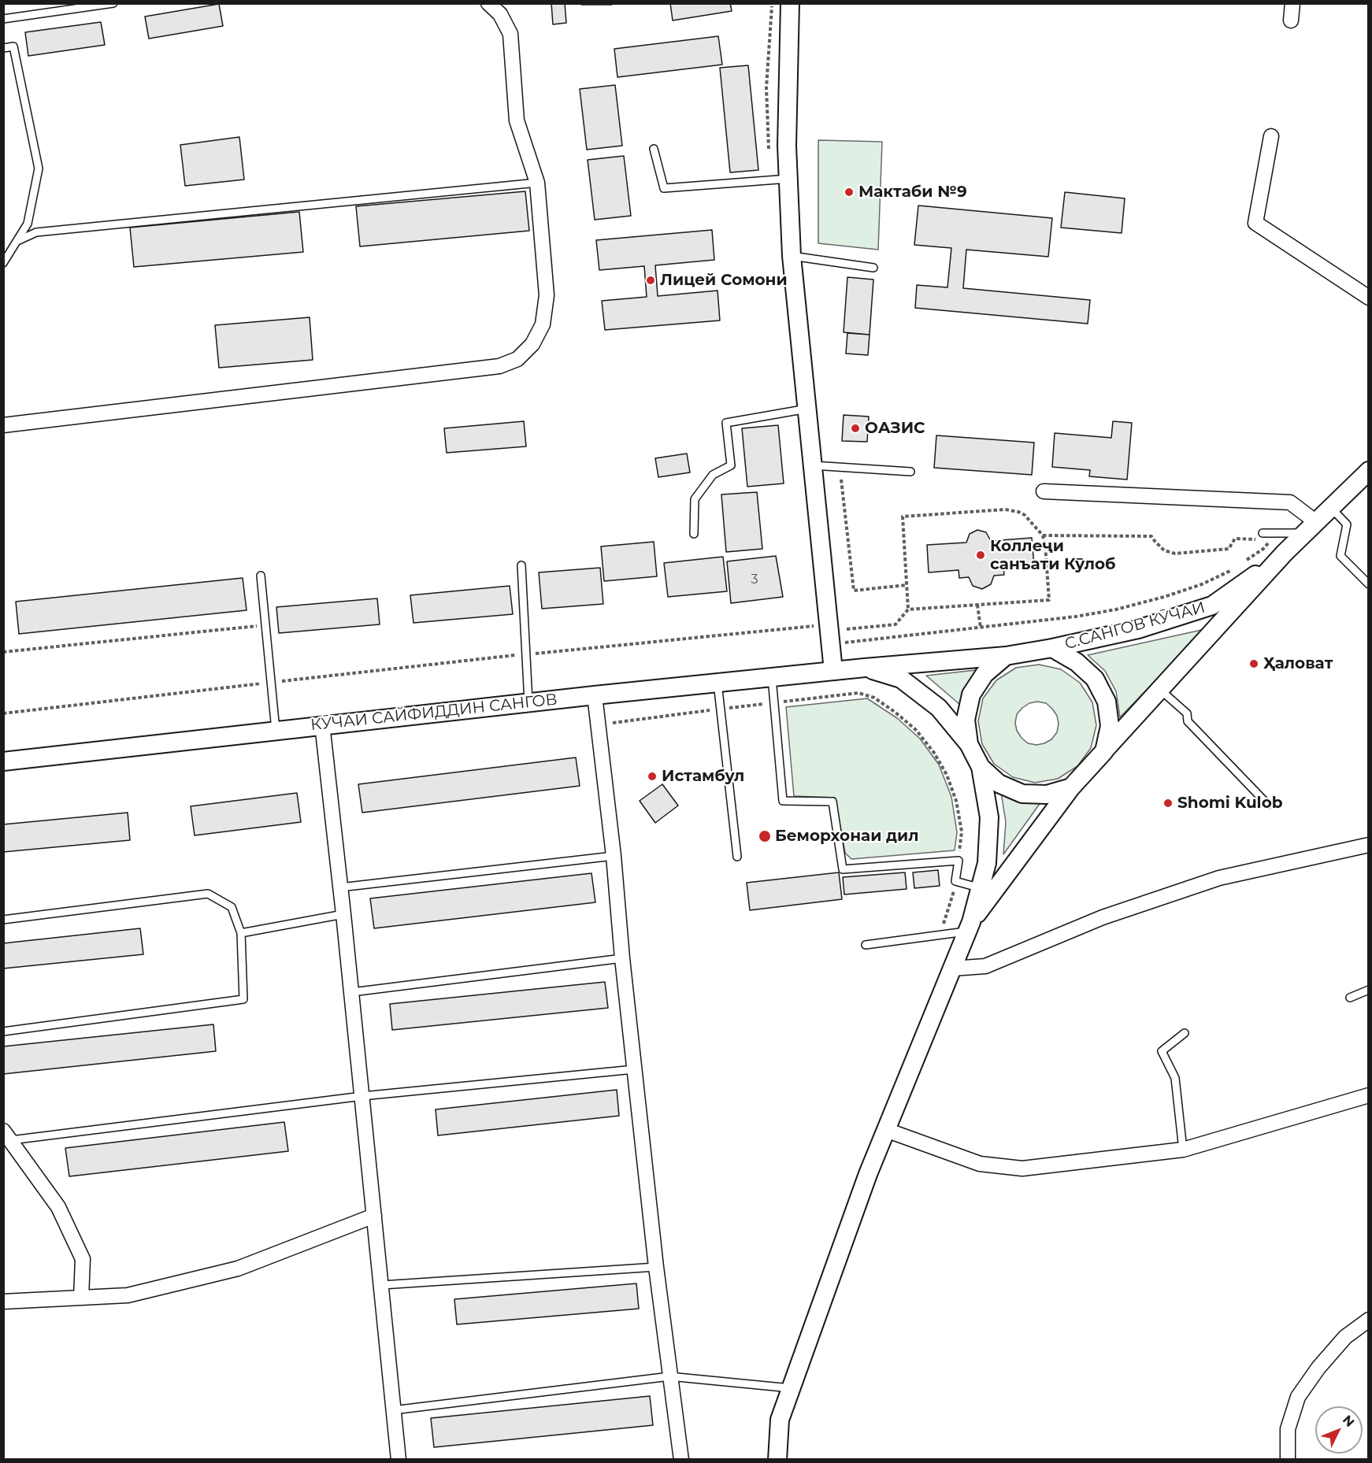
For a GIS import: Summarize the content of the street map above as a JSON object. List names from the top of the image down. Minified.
{"streets":{"street":["С.САНГОВ КӮЧАИ","КӮЧАИ САЙФИДДИН САНГОВ"]},"places":["Мактаби №9","Лицей Сомони","ОАЗИС","Коллеҷи санъати Кӯлоб","Ҳаловат","Истамбул","Shomi Kulob","Беморхонаи дил"],"house_numbers":["3"],"north":"top right"}
